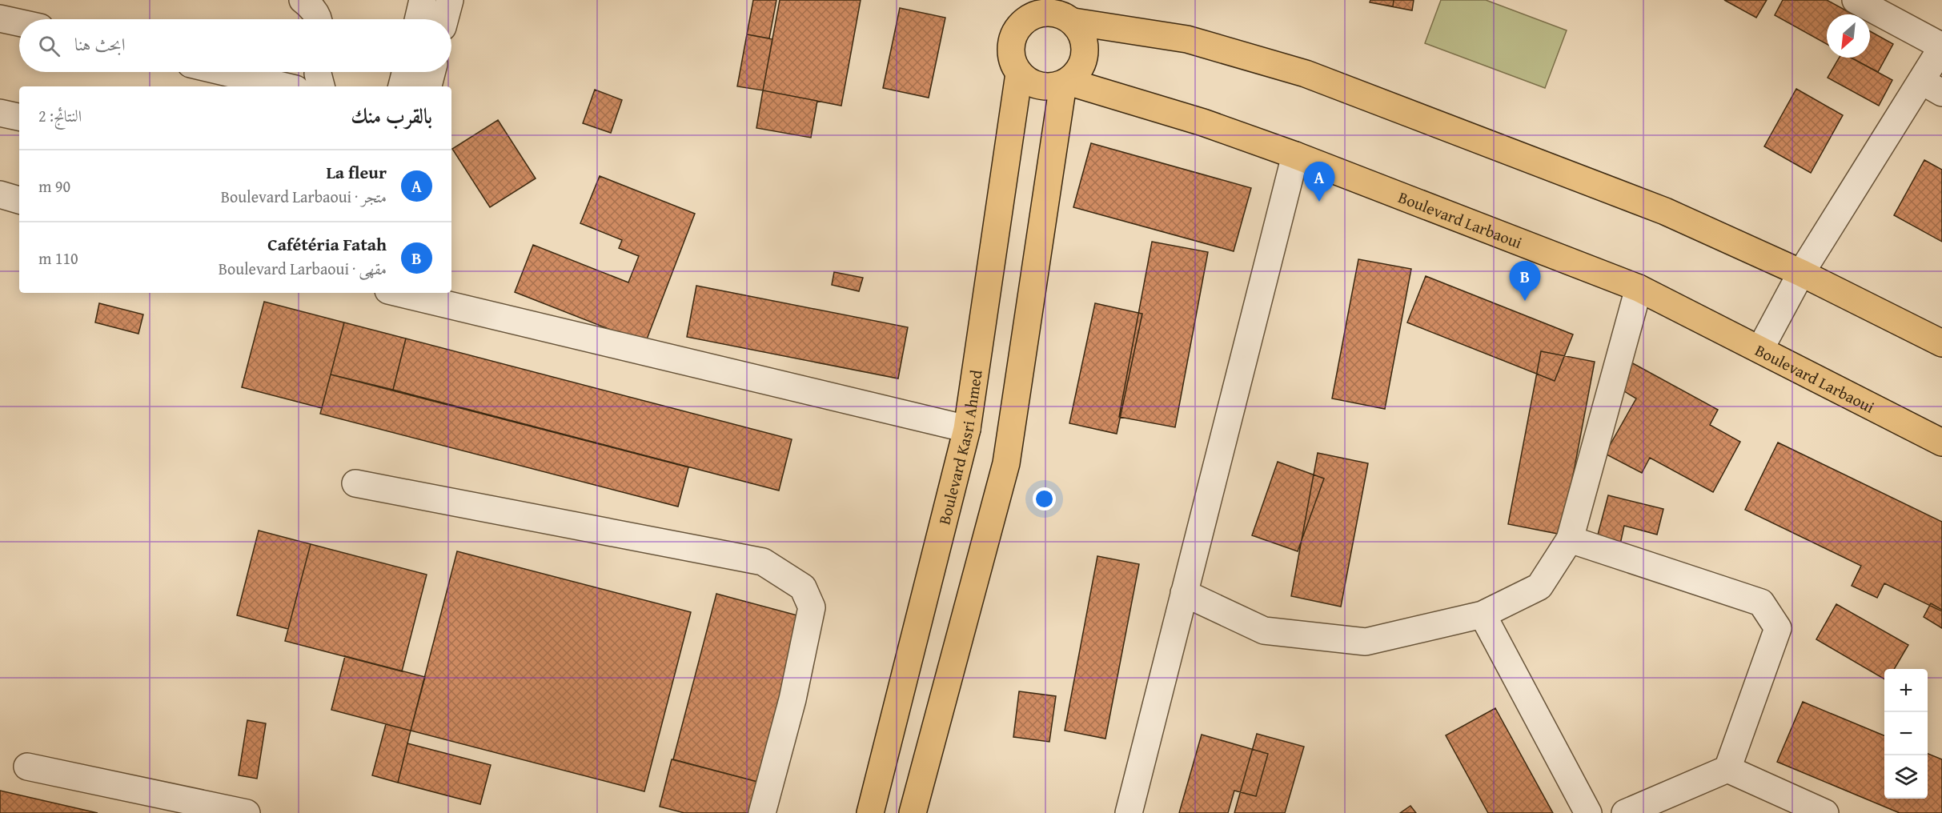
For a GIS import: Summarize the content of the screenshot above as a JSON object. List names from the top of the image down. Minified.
{"streets":{"main road":["Boulevard Larbaoui","Boulevard Kasri Ahmed"]},"crossings":[["Boulevard Larbaoui","Boulevard Kasri Ahmed"]],"north":"bottom left","page":{"search":"ابحث هنا","heading":["بالقرب منك","النتائج: 2"],"list":[{"mark":"A","name":"La fleur","note":"متجر · Boulevard Larbaoui","value":"90 m"},{"mark":"B","name":"Cafétéria Fatah","note":"مقهى · Boulevard Larbaoui","value":"110 m"}],"pins":["A","B"],"map_buttons":["+","−"]}}
